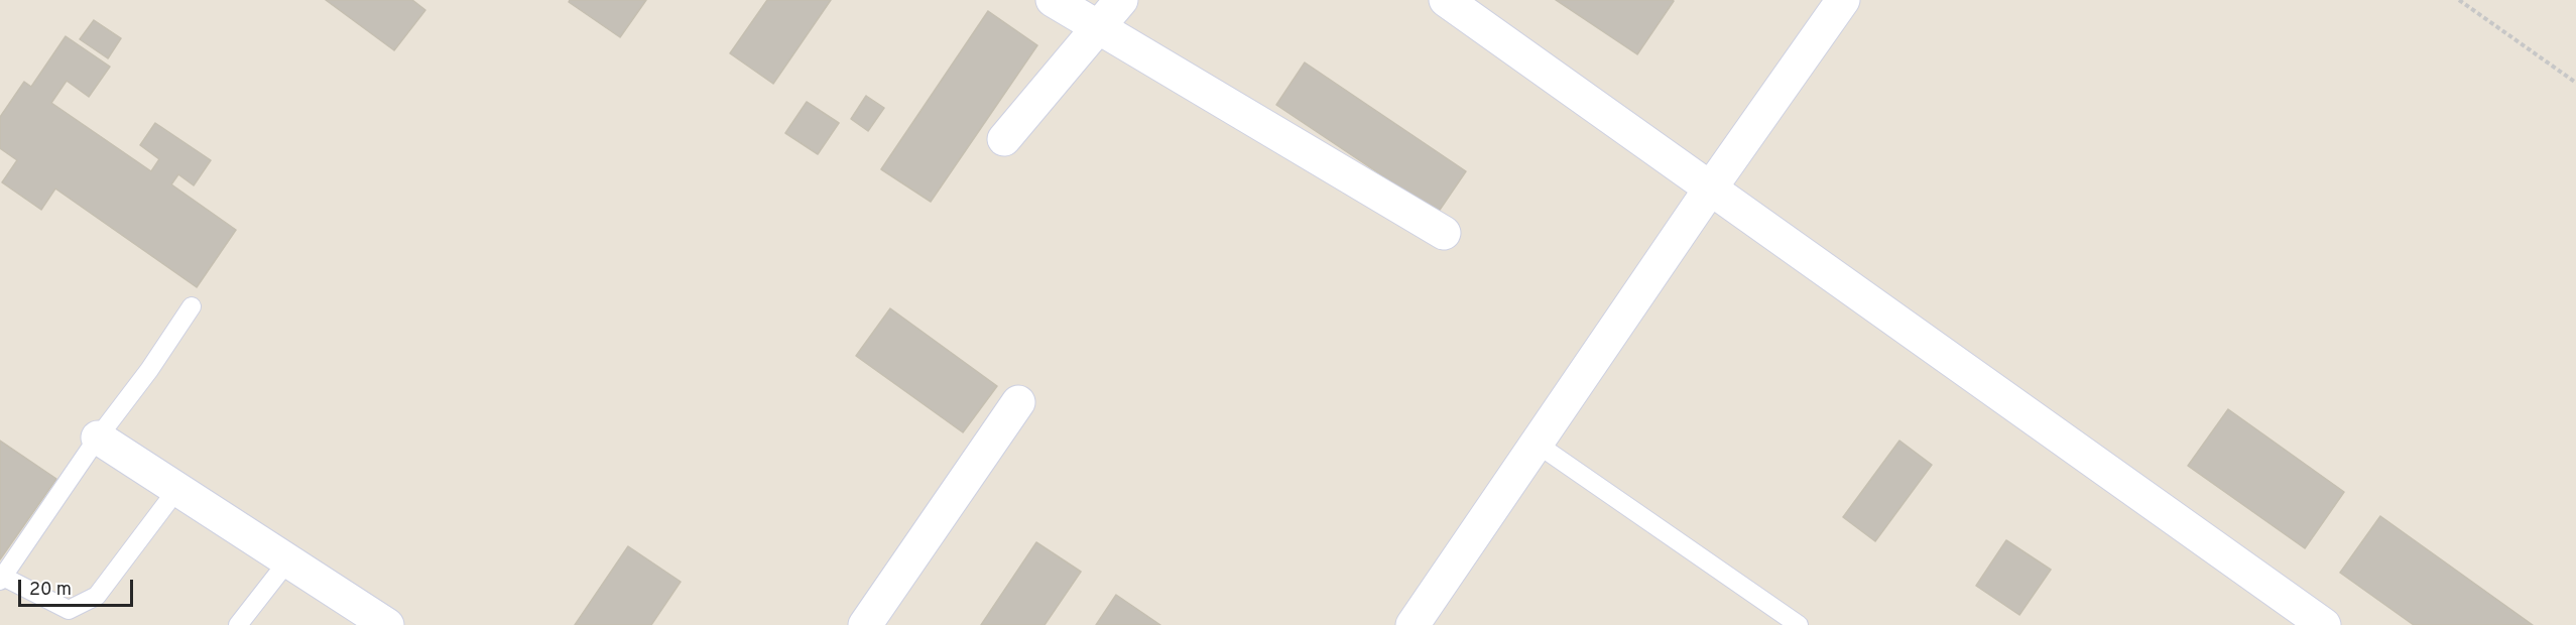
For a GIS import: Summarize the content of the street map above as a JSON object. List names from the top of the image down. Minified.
{"scale_bar":"20 m"}
